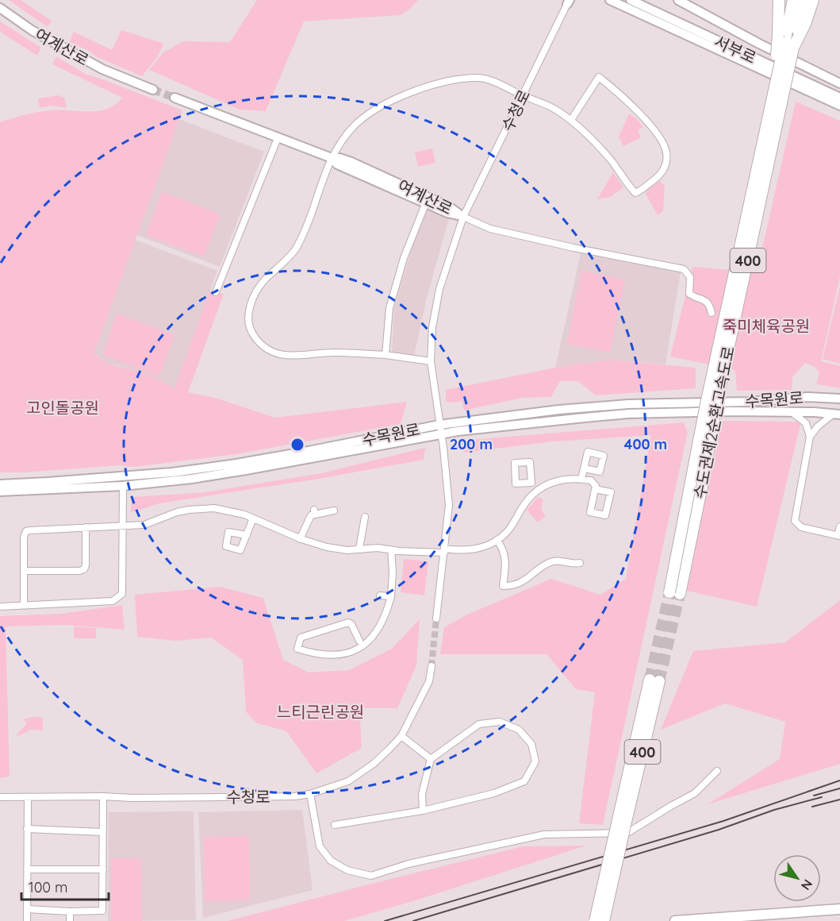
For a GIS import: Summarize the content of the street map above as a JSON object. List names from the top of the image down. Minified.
{"streets":{"highway":["400","수도권제2순환고속도로"],"street":["여계산로","서부로","수청로","수목원로"]},"crossings":[["여계산로","수청로"],["수청로","수목원로"]],"parks":["죽미체육공원","고인돌공원","느티근린공원"],"scale_bar":"100 m","north":"bottom right","rings":["200 m","400 m"]}
